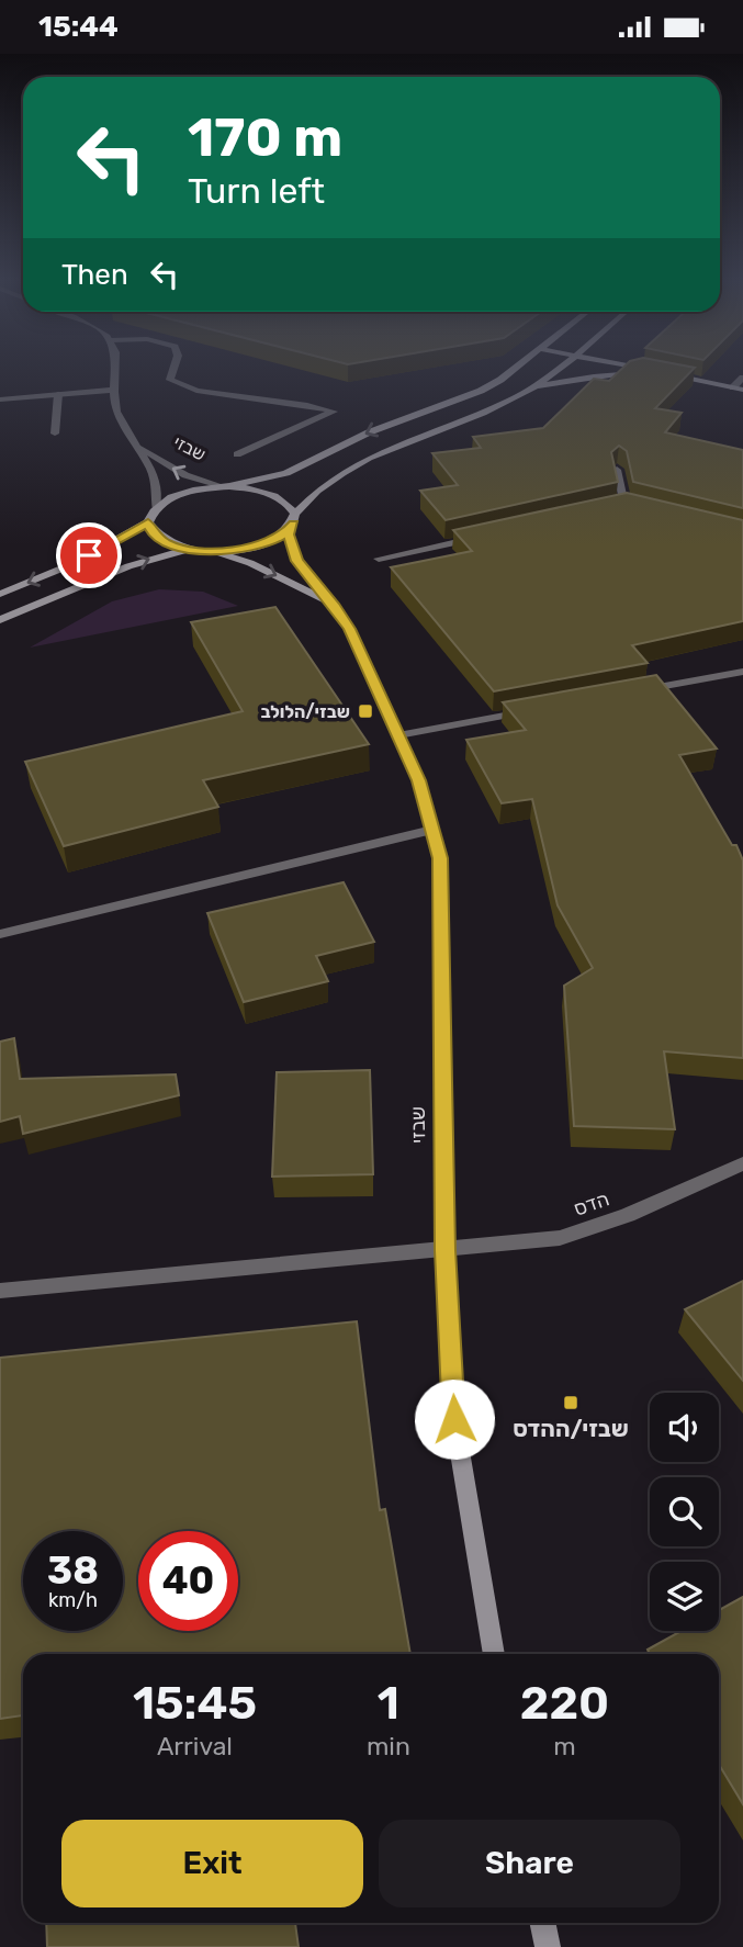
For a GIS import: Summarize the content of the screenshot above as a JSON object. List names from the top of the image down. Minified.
{"streets":{"street":["שבזי","הדס"]},"crossings":[["שבזי","הדס"]],"places":{"transit":["שבזי/הלולב","שבזי/ההדס"]},"page":{"status":"15:44","turn":["170 m","Turn left"],"then":"Then","speed":"38 km/h","limit":"40","eta":["15:45","Arrival","1","min","220","m"],"buttons":["Exit","Share"]}}
